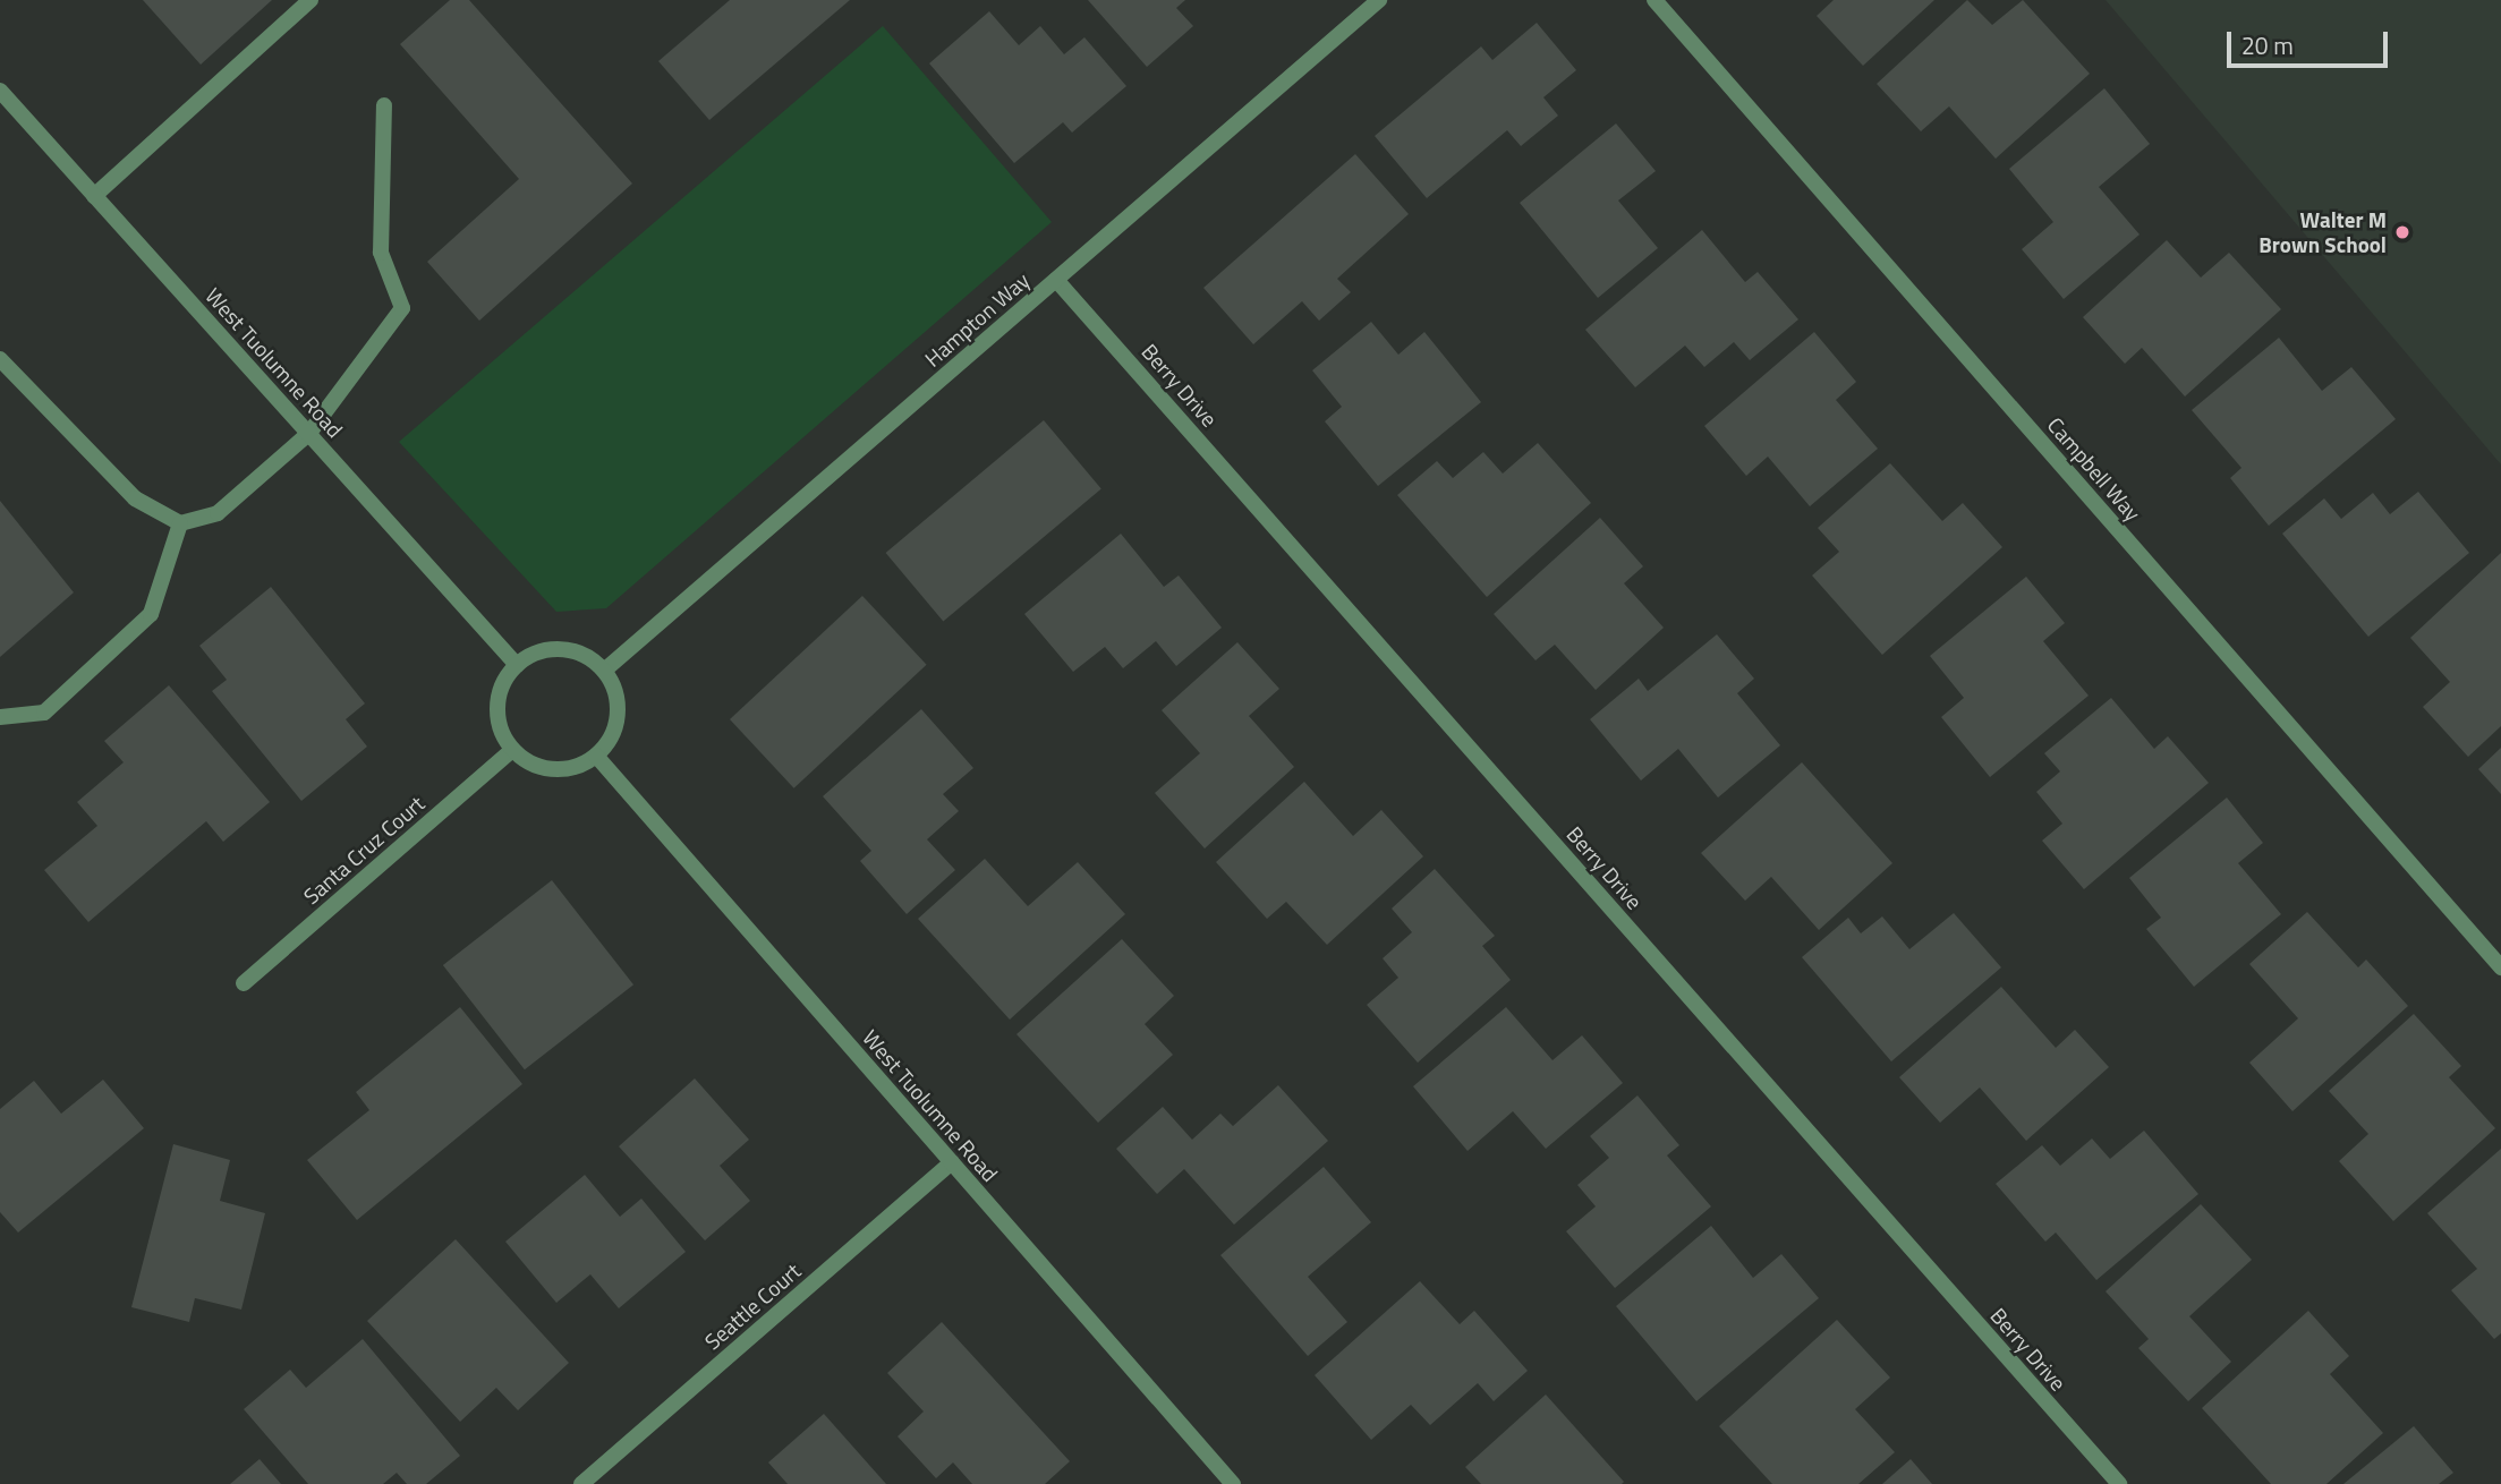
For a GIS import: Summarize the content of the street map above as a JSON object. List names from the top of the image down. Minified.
{"streets":{"street":["Hampton Way","West Tuolumne Road","Berry Drive","Campbell Way","Santa Cruz Court","Seattle Court"]},"crossings":[["Hampton Way","West Tuolumne Road"],["Hampton Way","Berry Drive"],["Hampton Way","Santa Cruz Court"],["West Tuolumne Road","Santa Cruz Court"],["West Tuolumne Road","Seattle Court"]],"places":["Walter M Brown School"],"scale_bar":"20 m"}
